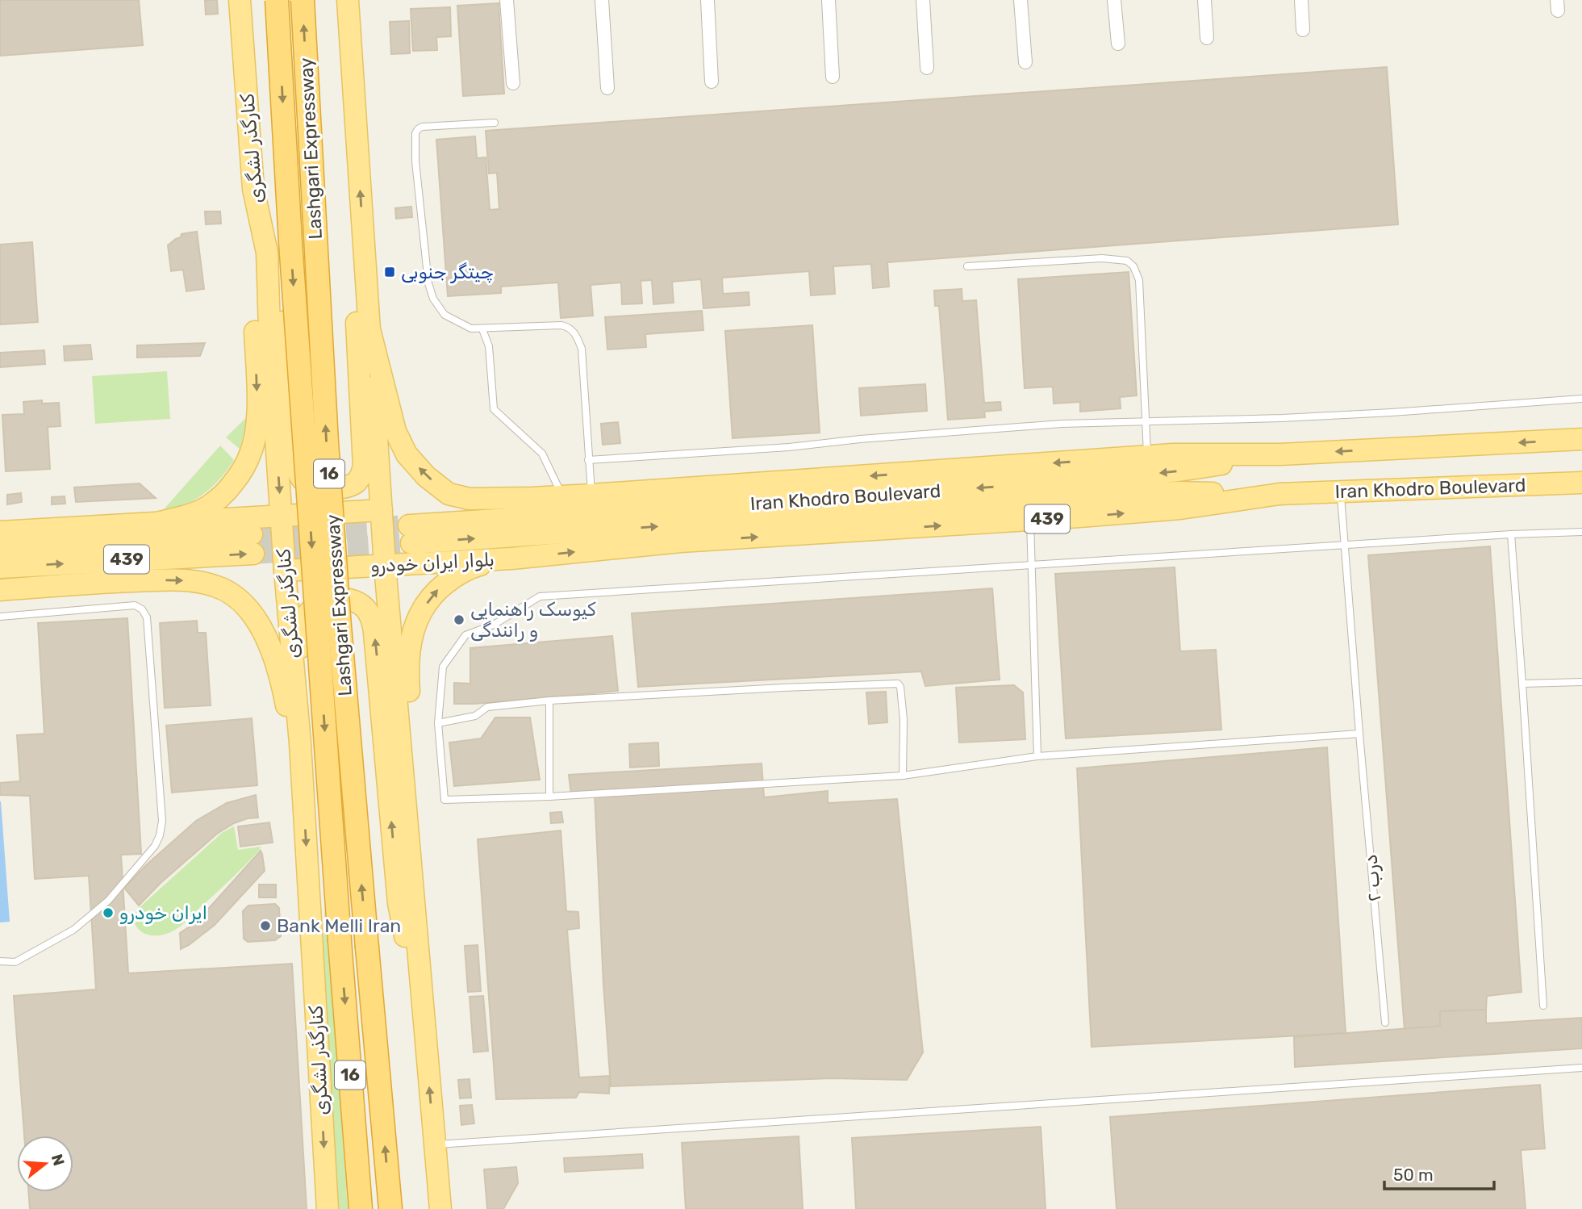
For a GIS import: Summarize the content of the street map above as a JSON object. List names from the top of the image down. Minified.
{"streets":{"highway":["Lashgari Expressway","16"],"main road":["کنارگذر لشگری","Iran Khodro Boulevard","439","بلوار ایران خودرو"],"lane":["درب ۲"]},"crossings":[["کنارگذر لشگری","439"],["کنارگذر لشگری","بلوار ایران خودرو"],["Iran Khodro Boulevard","بلوار ایران خودرو"],["Iran Khodro Boulevard","درب ۲"]],"places":{"transit":["چیتگر جنوبی"],"other":["کیوسک راهنمایی و رانندگی","ایران خودرو","Bank Melli Iran"]},"scale_bar":"50 m","north":"right"}
